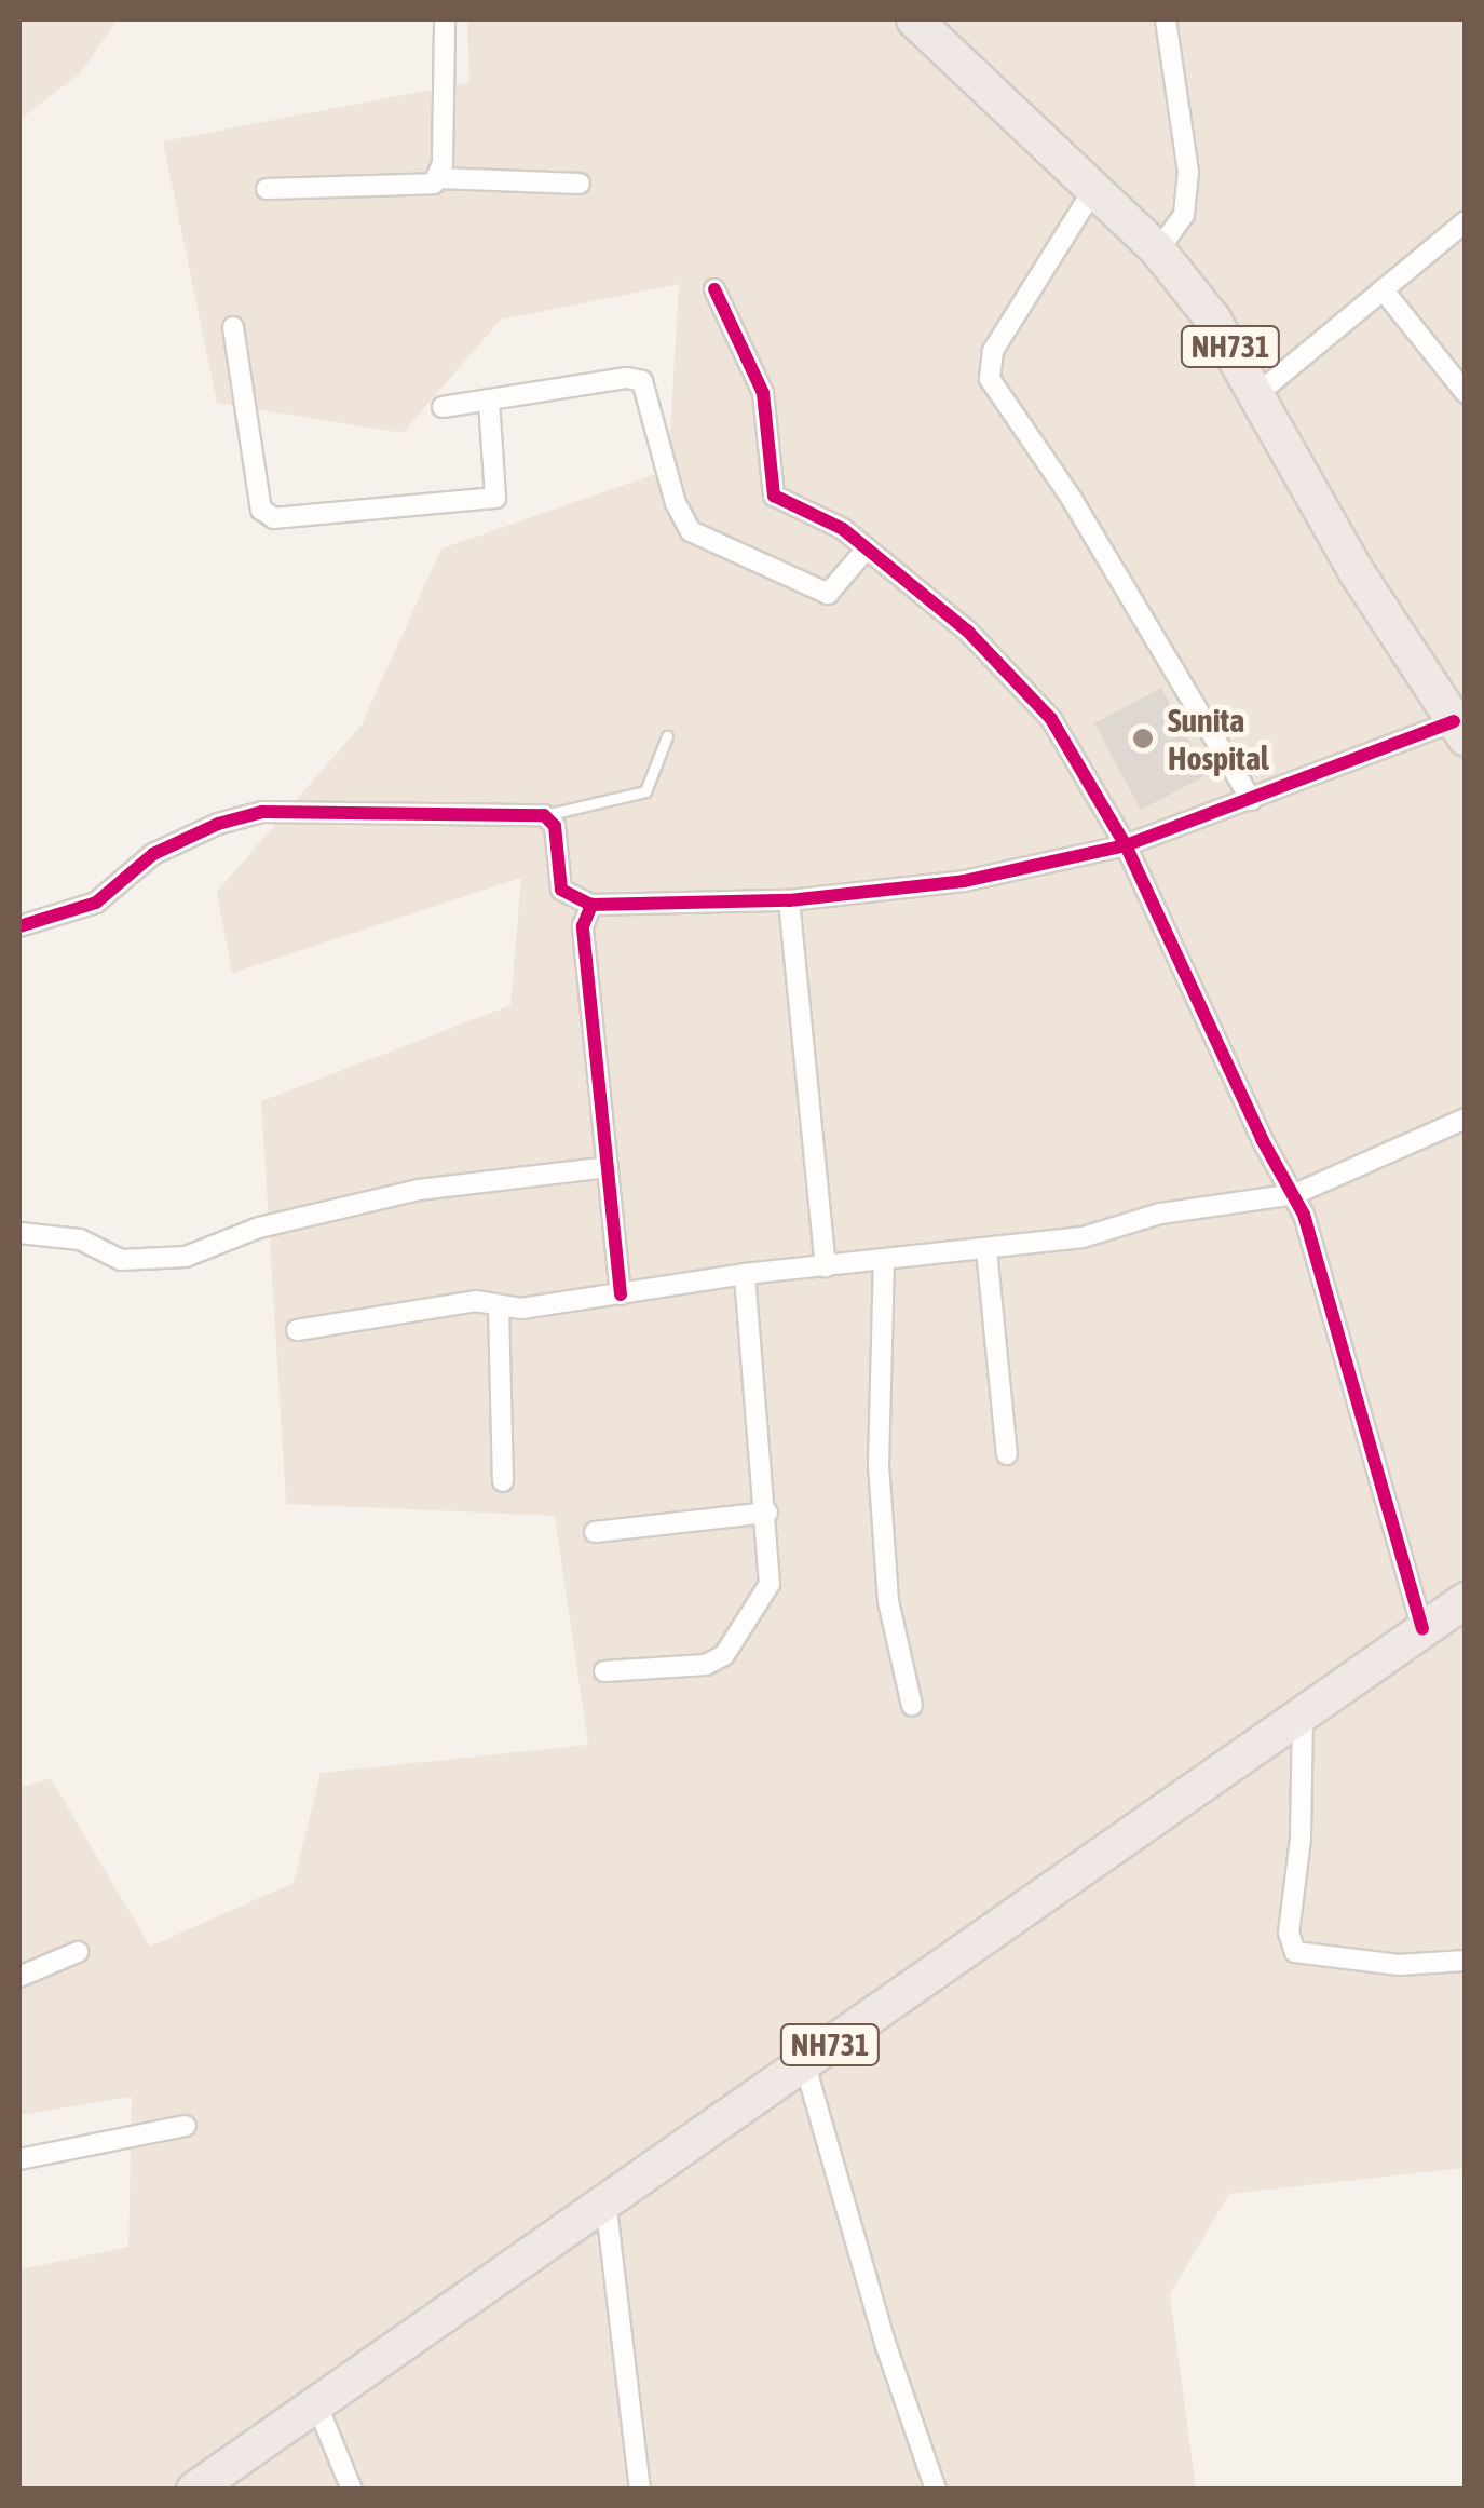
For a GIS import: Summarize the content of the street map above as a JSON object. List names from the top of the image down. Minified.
{"streets":{"highway":["NH731"]},"places":["Sunita Hospital"]}
